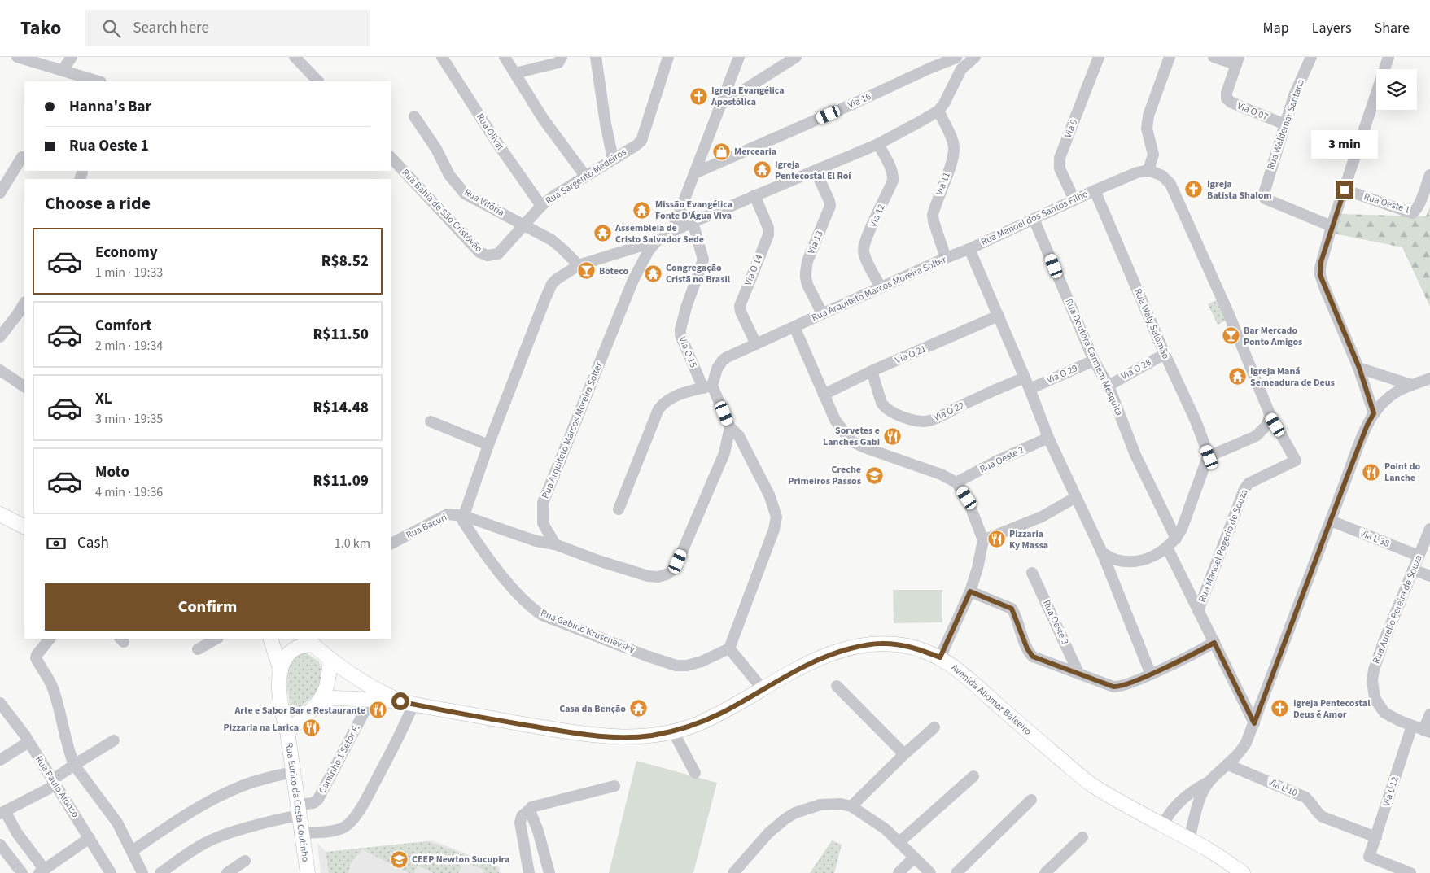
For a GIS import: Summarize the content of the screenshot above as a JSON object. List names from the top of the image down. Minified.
{"streets":{"main road":["Avenida Aliomar Baleeiro","Rua Eurico da Costa Coutinho"],"street":["Via 16","Via O 07","Rua Waldemar Santana","Via 9","Rua Olival","Rua Sargento Medeiros","Via 11","Rua Vitória","Rua Oeste 1","Rua Bahia de São Cristóvão","Via 12","Rua Manoel dos Santos Filho","Via 13","Via O 14","Rua Arquiteto Marcos Moreira Solter","Rua Waly Salomão","Via O 15","Via O 21","Rua Doutora Carmem Mesquita","Via O 28","Via O 29","Via O 22","Rua Oeste 2","Rua Bacuri","Via L 38","Rua Manoel Rogerio de Souza","Rua Aurelio Pereira de Souza","Rua Oeste 3","Rua Gabino Kruschevsky","Caminho 1 Setor F.","Rua Paulo Afonso","Via L 10","Via L 12"]},"crossings":[["Via O 07","Rua Waldemar Santana"],["Via 9","Rua Manoel dos Santos Filho"],["Rua Olival","Rua Sargento Medeiros"],["Rua Sargento Medeiros","Rua Vitória"],["Rua Sargento Medeiros","Rua Bahia de São Cristóvão"],["Via 11","Rua Arquiteto Marcos Moreira Solter"],["Rua Vitória","Rua Arquiteto Marcos Moreira Solter"],["Via 12","Rua Arquiteto Marcos Moreira Solter"],["Rua Manoel dos Santos Filho","Rua Arquiteto Marcos Moreira Solter"],["Rua Manoel dos Santos Filho","Rua Waly Salomão"],["Rua Manoel dos Santos Filho","Via O 21"],["Rua Manoel dos Santos Filho","Rua Doutora Carmem Mesquita"],["Rua Manoel dos Santos Filho","Via O 29"],["Rua Manoel dos Santos Filho","Via O 22"],["Rua Manoel dos Santos Filho","Rua Oeste 2"],["Via 13","Rua Arquiteto Marcos Moreira Solter"],["Via O 14","Rua Arquiteto Marcos Moreira Solter"],["Rua Arquiteto Marcos Moreira Solter","Via O 15"],["Rua Arquiteto Marcos Moreira Solter","Rua Bacuri"],["Rua Arquiteto Marcos Moreira Solter","Rua Gabino Kruschevsky"],["Rua Waly Salomão","Via O 28"],["Via O 21","Via O 22"],["Rua Doutora Carmem Mesquita","Via O 28"],["Rua Doutora Carmem Mesquita","Via O 29"],["Rua Bacuri","Rua Gabino Kruschevsky"],["Via L 38","Rua Aurelio Pereira de Souza"],["Rua Aurelio Pereira de Souza","Via L 12"],["Avenida Aliomar Baleeiro","Rua Eurico da Costa Coutinho"],["Caminho 1 Setor F.","Rua Eurico da Costa Coutinho"],["Via L 10","Via L 12"]],"places":{"church":["Igreja Evangélica Apostólica","Igreja Batista Shalom","Igreja Pentecostal Deus é Amor"],"shop":["Mercearia"],"temple":["Igreja Pentecostal El Roí","Missão Evangélica Fonte D'Água Viva","Assembleia de Cristo Salvador Sede","Congregação Cristã no Brasil","Igreja Maná Semeadura de Deus","Casa da Benção"],"bar":["Boteco","Bar Mercado Ponto Amigos"],"restaurant":["Sorvetes e Lanches Gabi","Point do Lanche","Pizzaria Ky Massa","Arte e Sabor Bar e Restaurante","Pizzaria na Larica"],"school or university":["Creche Primeiros Passos","CEEP Newton Sucupira"]},"page":{"header":"Tako","search":"Search here","nav":["Map","Layers","Share"],"banner":["Hanna's Bar","Rua Oeste 1"],"bubble":"3 min","heading":"Choose a ride","list":[{"name":"Economy","note":"1 min · 19:33","value":"R$8.52"},{"name":"Comfort","note":"2 min · 19:34","value":"R$11.50"},{"name":"XL","note":"3 min · 19:35","value":"R$14.48"},{"name":"Moto","note":"4 min · 19:36","value":"R$11.09"}],"pay":["Cash","1.0 km"],"buttons":"Confirm"}}
